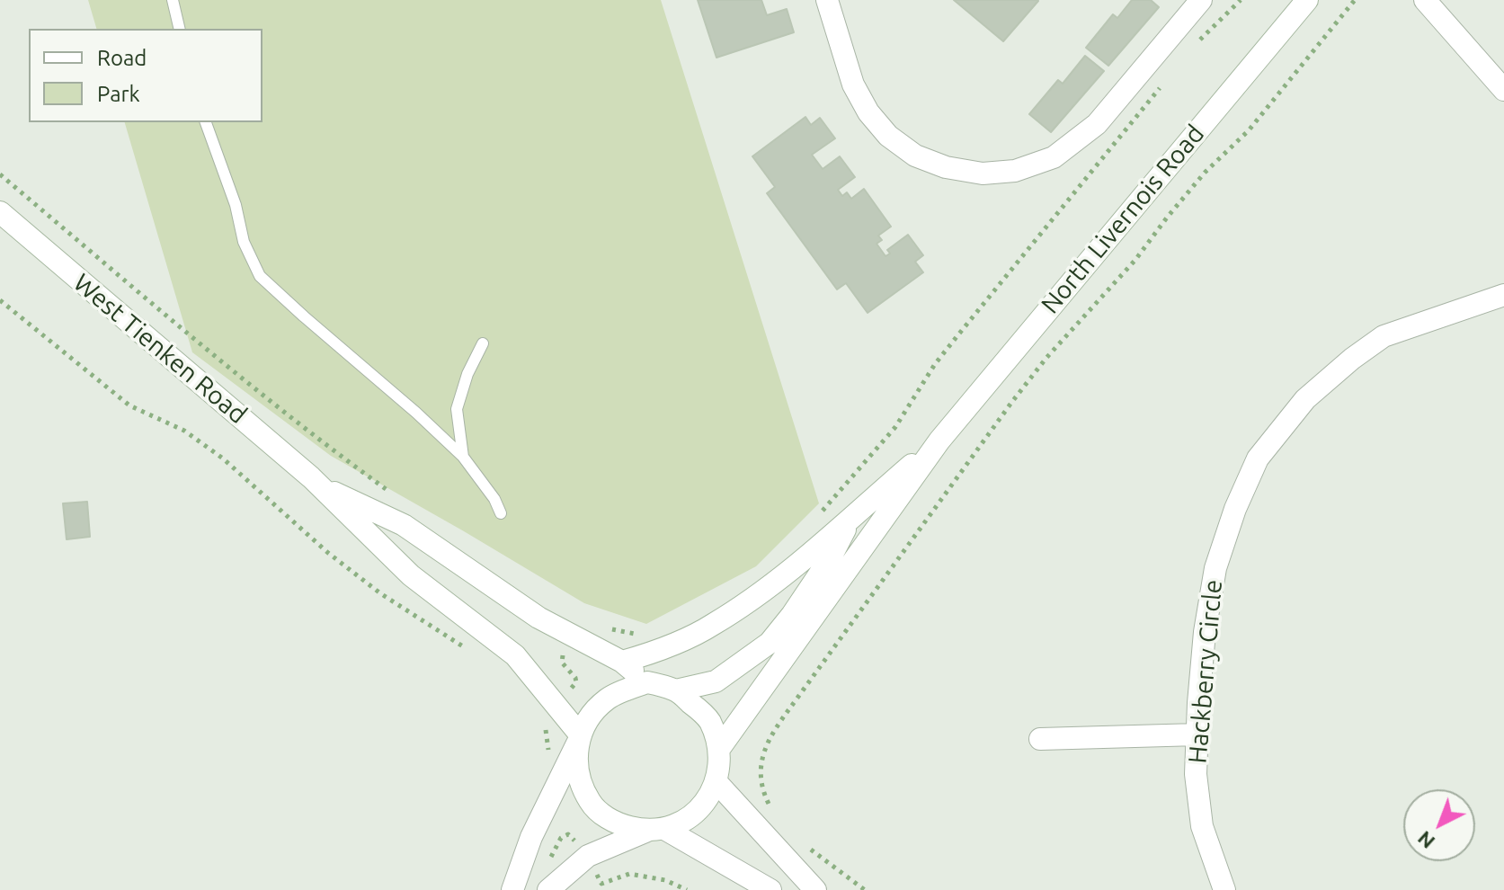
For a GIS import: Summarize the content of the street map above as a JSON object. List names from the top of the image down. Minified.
{"streets":{"main road":["North Livernois Road","West Tienken Road","Hackberry Circle"]},"crossings":[["North Livernois Road","West Tienken Road"]],"legend":["Road","Park"],"north":"bottom left"}
